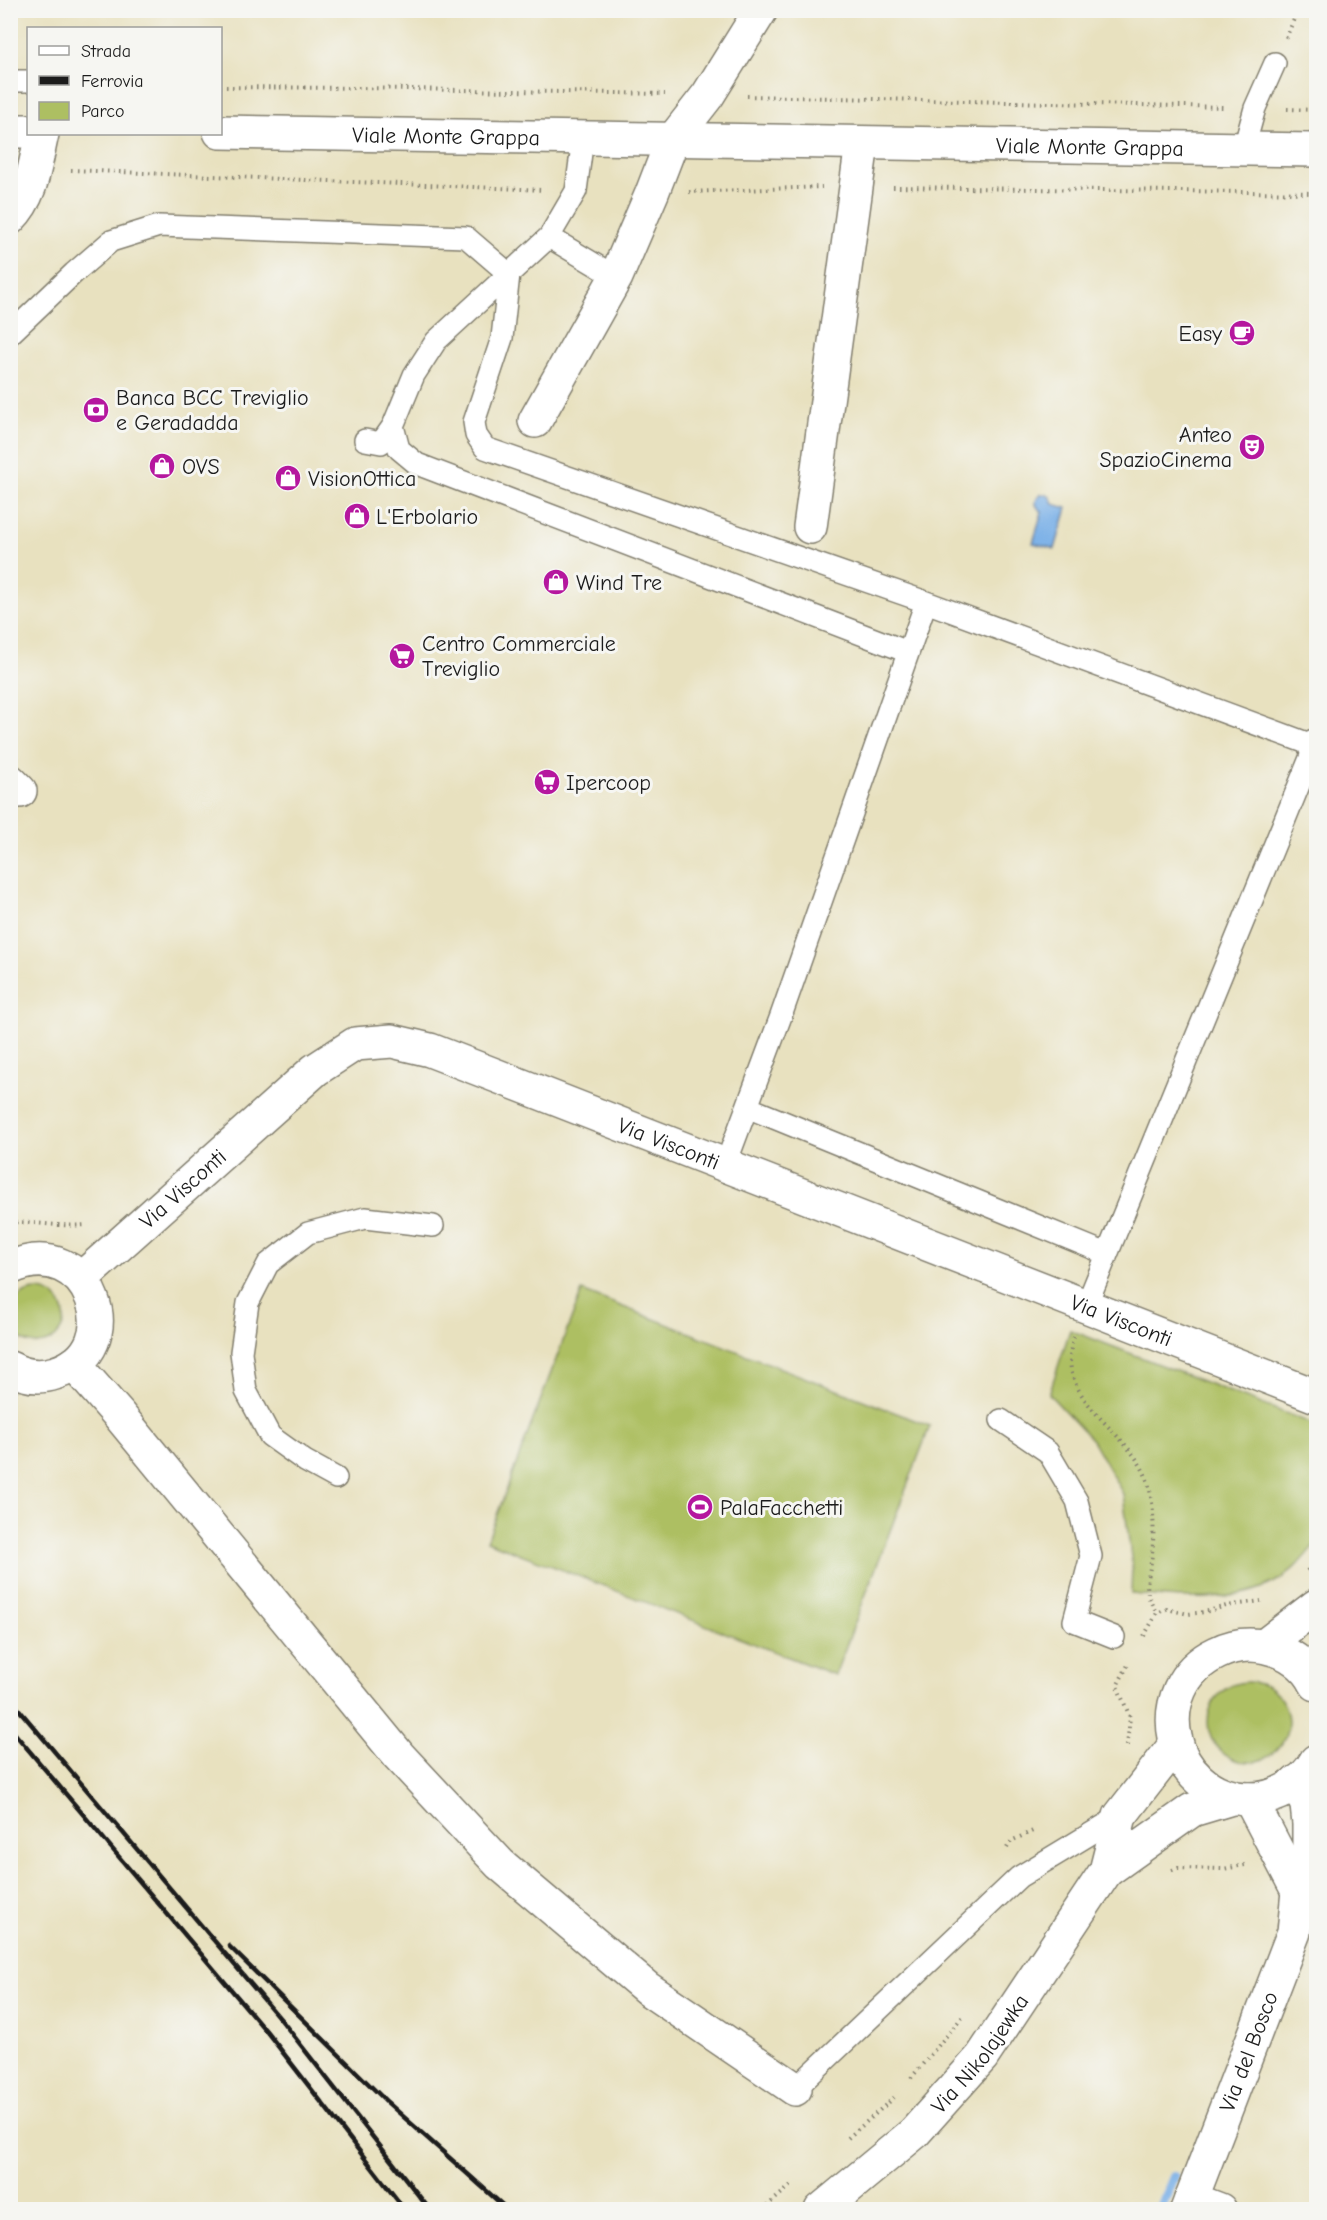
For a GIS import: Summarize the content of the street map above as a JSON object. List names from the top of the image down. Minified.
{"streets":{"street":["Viale Monte Grappa","Via Visconti","Via del Bosco","Via Nikolajewka"]},"crossings":[["Via del Bosco","Via Nikolajewka"]],"places":{"cafe":["Easy"],"bank":["Banca BCC Treviglio e Geradadda"],"theatre":["Anteo SpazioCinema"],"shop":["OVS","VisionOttica","L'Erbolario","Wind Tre"],"supermarket":["Centro Commerciale Treviglio","Ipercoop"],"sports":["PalaFacchetti"]},"legend":["Strada","Ferrovia","Parco"]}
